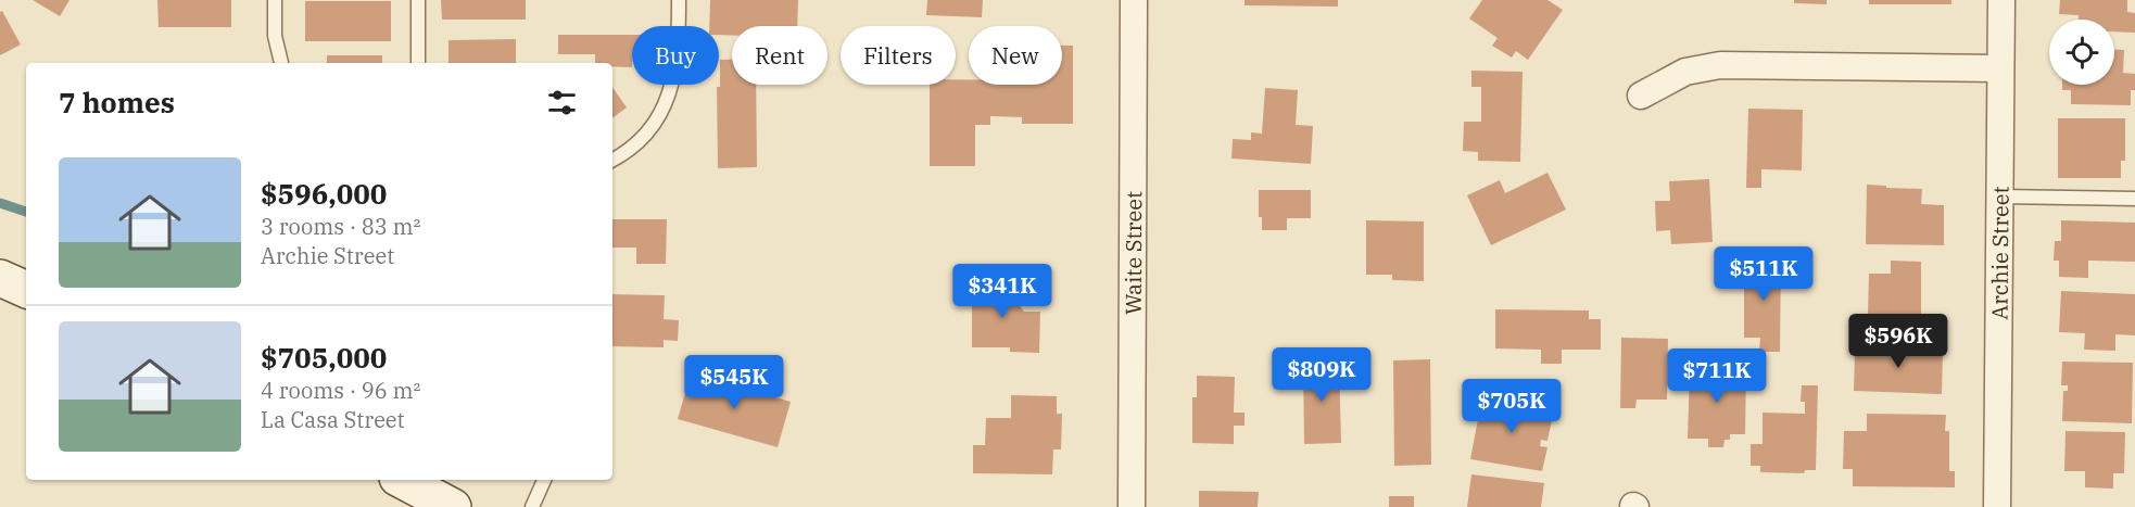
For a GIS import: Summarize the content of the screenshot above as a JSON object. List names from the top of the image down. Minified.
{"streets":{"street":["Waite Street","Archie Street"]},"page":{"chip":["Buy","Rent","Filters","New"],"heading":"7 homes","list":[{"name":"$596,000","note":"3 rooms · 83 m² · Archie Street"},{"name":"$705,000","note":"4 rooms · 96 m² · La Casa Street"}],"price":["$511K","$341K","$596K","$809K","$711K","$545K","$705K"]}}
